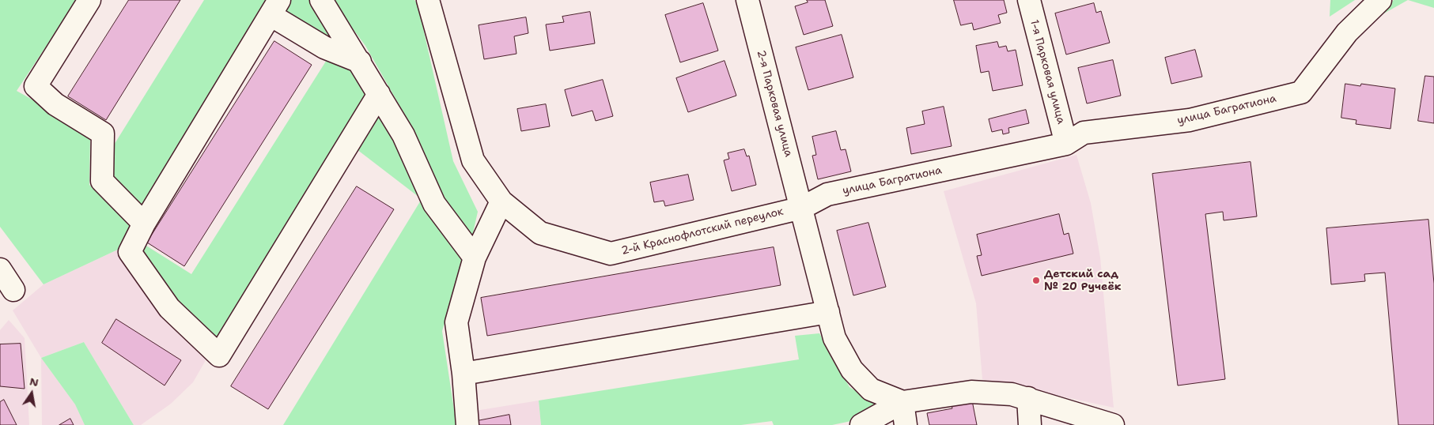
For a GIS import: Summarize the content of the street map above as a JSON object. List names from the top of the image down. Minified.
{"streets":{"street":["1-я Парковая улица","2-я Парковая улица","улица Багратиона","2-й Краснофлотский переулок"]},"crossings":[["1-я Парковая улица","улица Багратиона"],["2-я Парковая улица","улица Багратиона"],["2-я Парковая улица","2-й Краснофлотский переулок"],["улица Багратиона","2-й Краснофлотский переулок"]],"places":["Детский сад № 20 Ручеёк"],"north":"top"}
